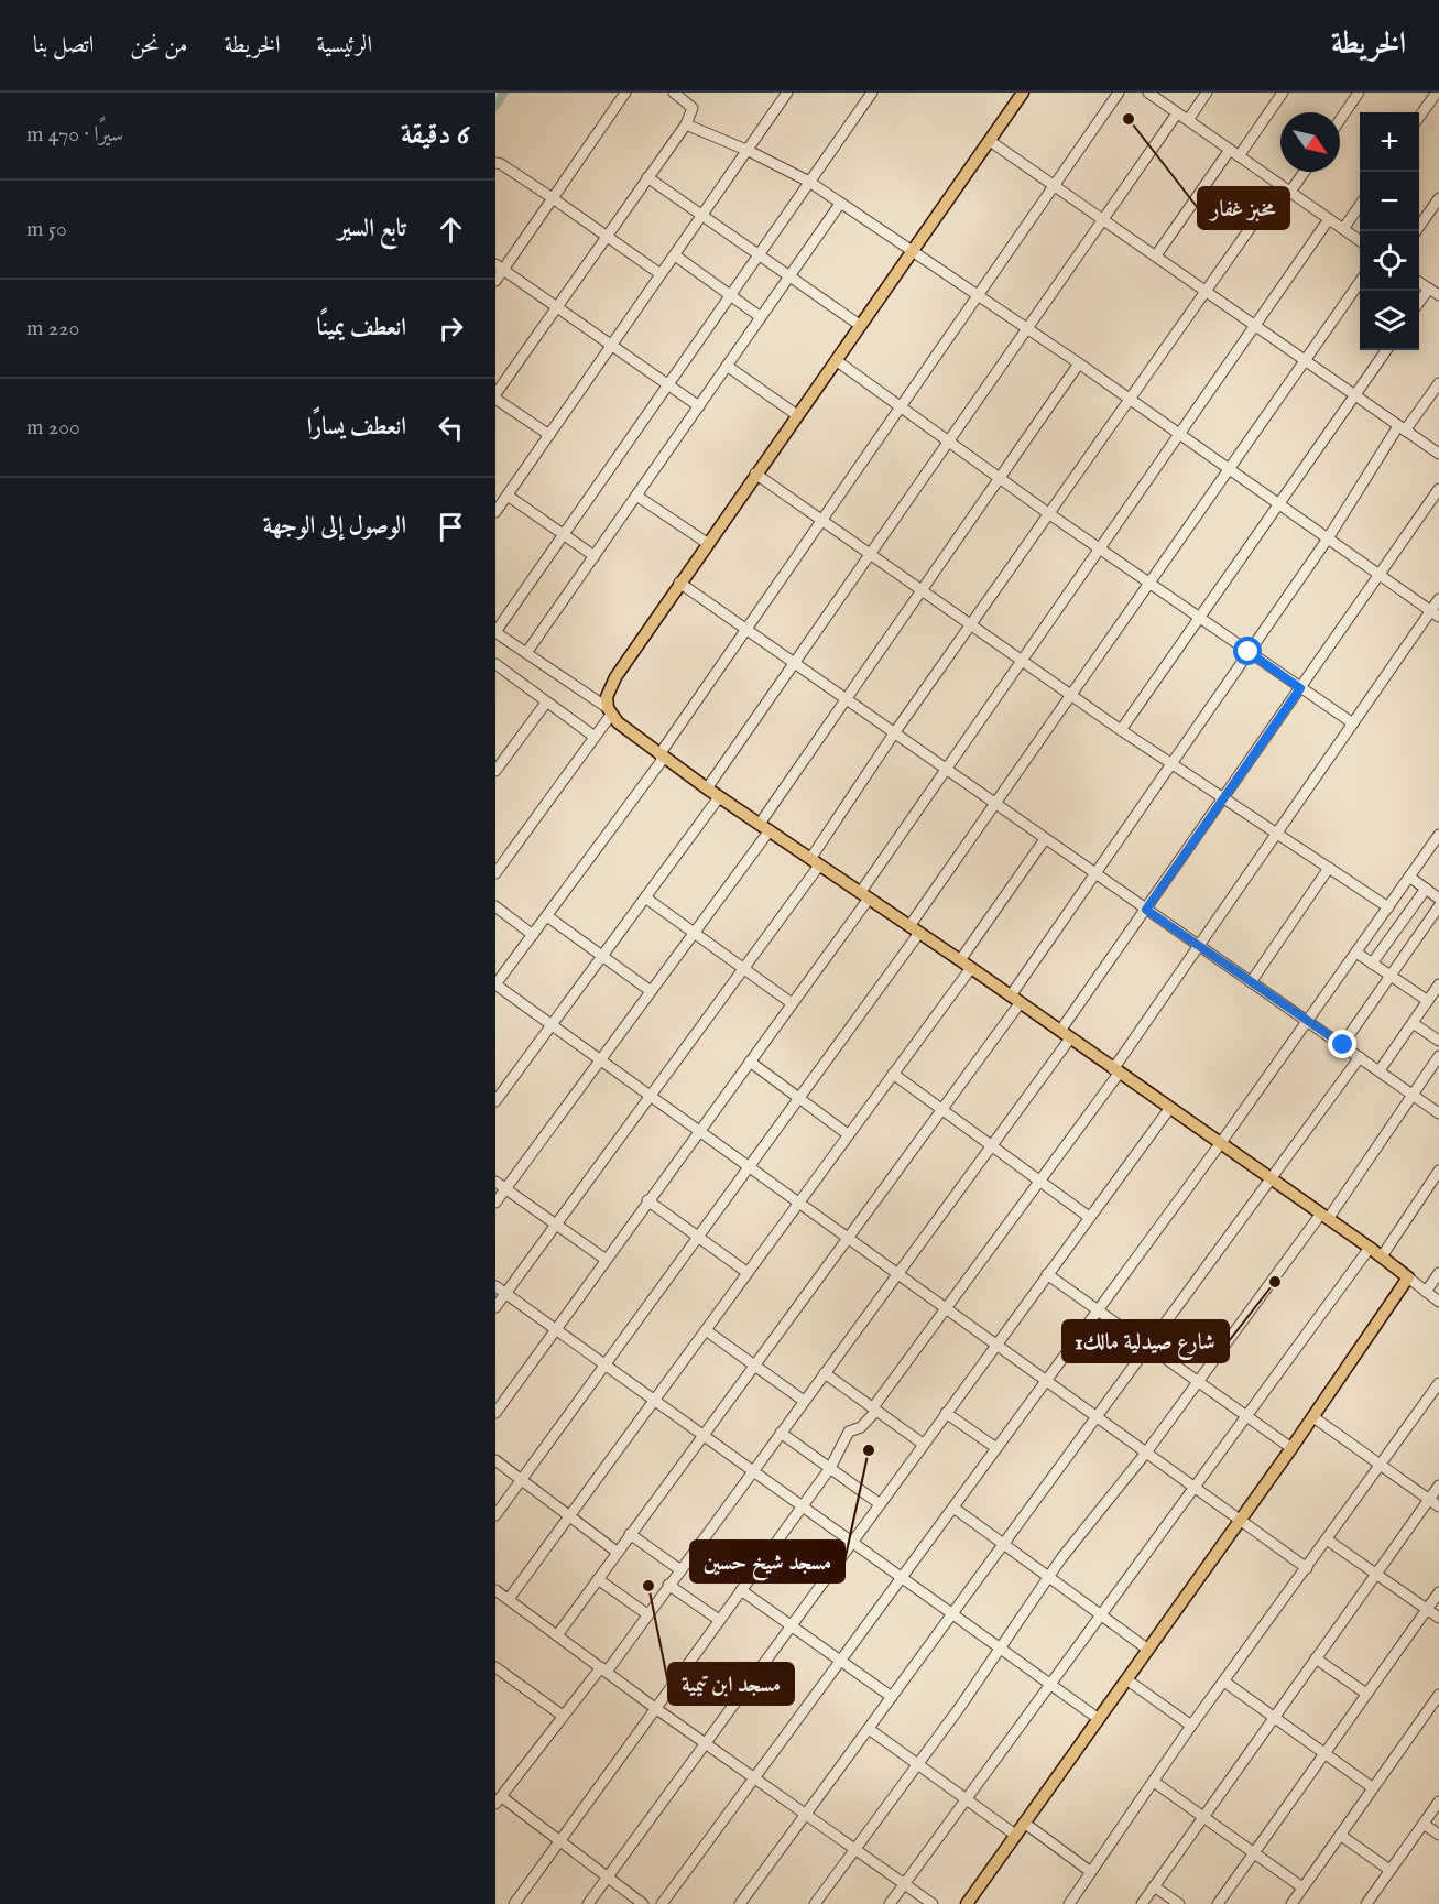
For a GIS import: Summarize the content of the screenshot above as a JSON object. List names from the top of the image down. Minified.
{"places":["مخبز غفار","شارع صيدلية مالك1","مسجد شيخ حسين","مسجد ابن تيمية"],"north":"bottom right","page":{"header":"الخريطة","nav":["الرئيسية","الخريطة","من نحن","اتصل بنا"],"heading":["6 دقيقة","سيرًا · 470 m"],"map_buttons":["+","−"],"list":[["تابع السير","50 m"],["انعطف يمينًا","220 m"],["انعطف يسارًا","200 m"],"الوصول إلى الوجهة"]}}
